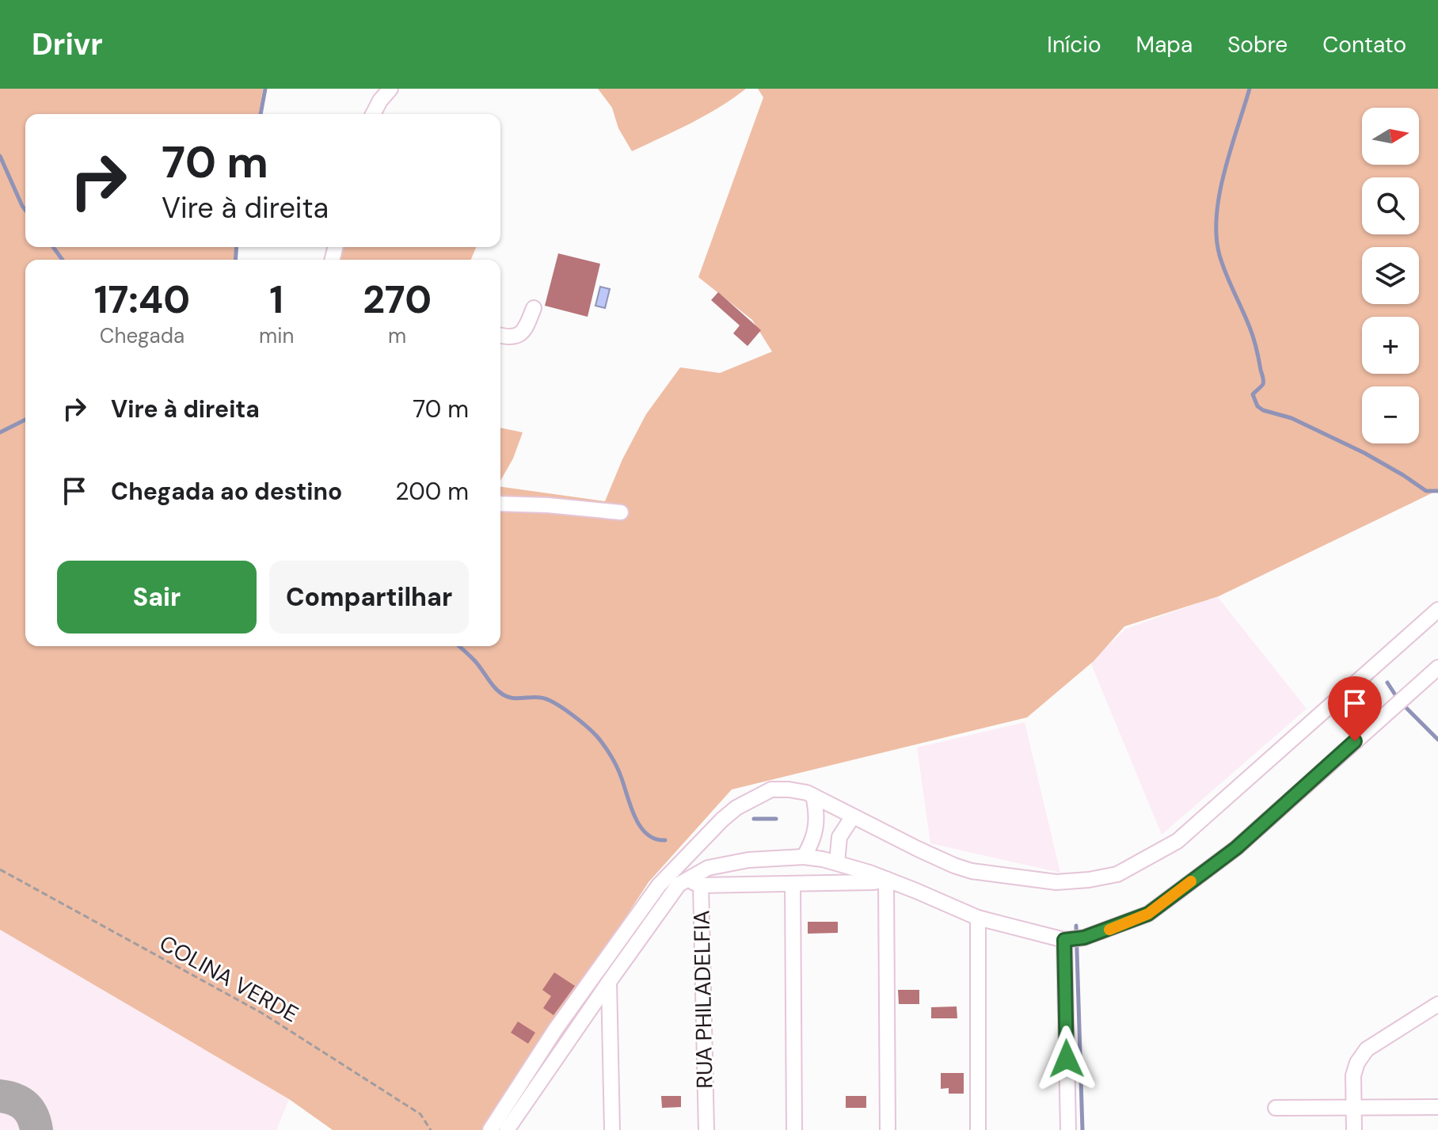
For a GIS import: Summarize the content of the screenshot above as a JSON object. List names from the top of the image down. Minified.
{"streets":{"street":["RUA PHILADELFIA"],"path":["COLINA VERDE"]},"north":"right","page":{"header":"Drivr","nav":["Início","Mapa","Sobre","Contato"],"map_buttons":["+","−"],"turn":["70 m","Vire à direita"],"eta":["17:40","Chegada","1","min","270","m"],"list":[{"name":"Vire à direita","value":"70 m"},{"name":"Chegada ao destino","value":"200 m"}],"buttons":["Sair","Compartilhar"]}}
